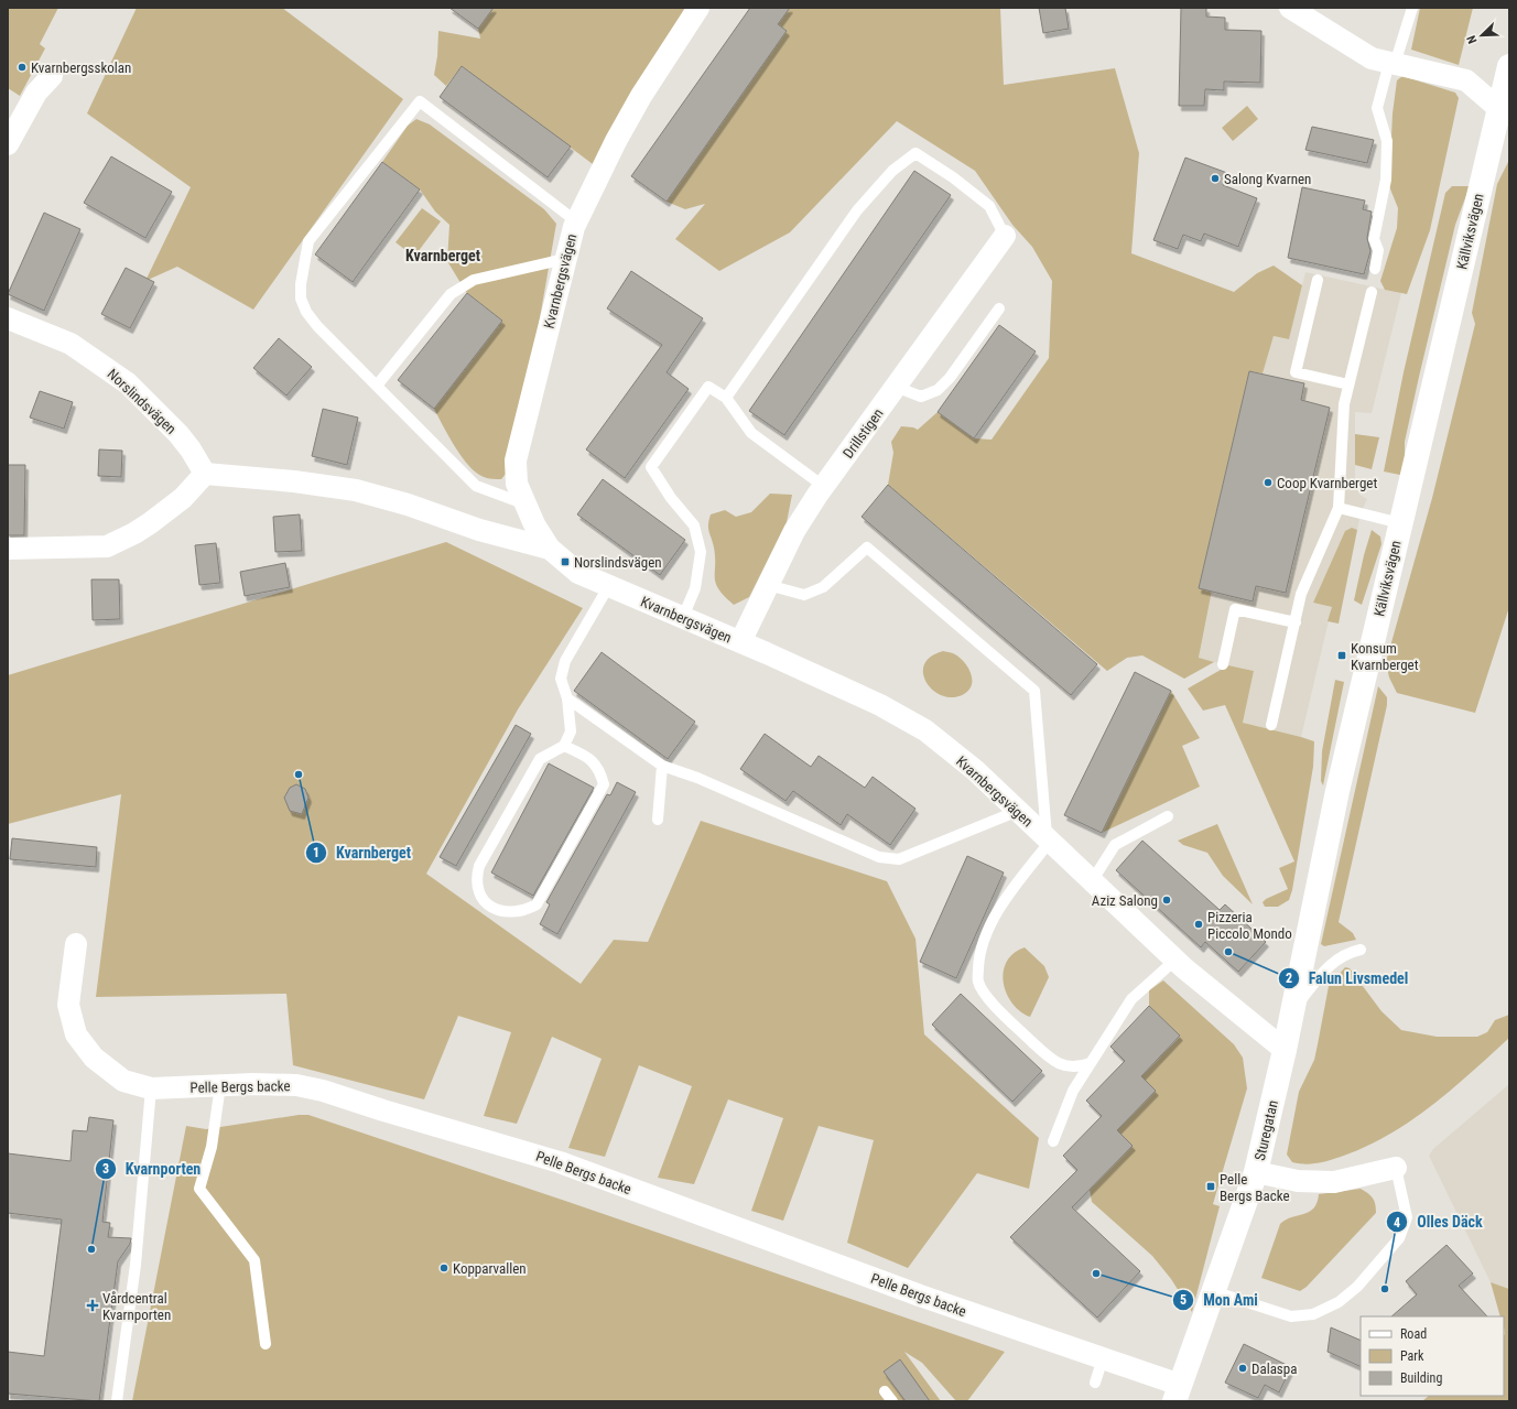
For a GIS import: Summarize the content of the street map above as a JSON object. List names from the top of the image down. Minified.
{"streets":{"street":["Källviksvägen","Kvarnbergsvägen","Norslindsvägen","Drillstigen","Pelle Bergs backe","Sturegatan"]},"crossings":[["Källviksvägen","Kvarnbergsvägen"],["Källviksvägen","Sturegatan"],["Kvarnbergsvägen","Drillstigen"],["Kvarnbergsvägen","Sturegatan"]],"districts":["Kvarnberget"],"places":{"other":["Kvarnbergsskolan","Salong Kvarnen","Coop Kvarnberget","Kvarnberget","Aziz Salong","Pizzeria Piccolo Mondo","Falun Livsmedel","Kvarnporten","Kopparvallen","Mon Ami","Olles Däck","Dalaspa"],"transit":["Norslindsvägen","Konsum Kvarnberget","Pelle Bergs Backe"],"health":["Vårdcentral Kvarnporten"]},"legend":["Road","Park","Building"],"north":"bottom left"}
